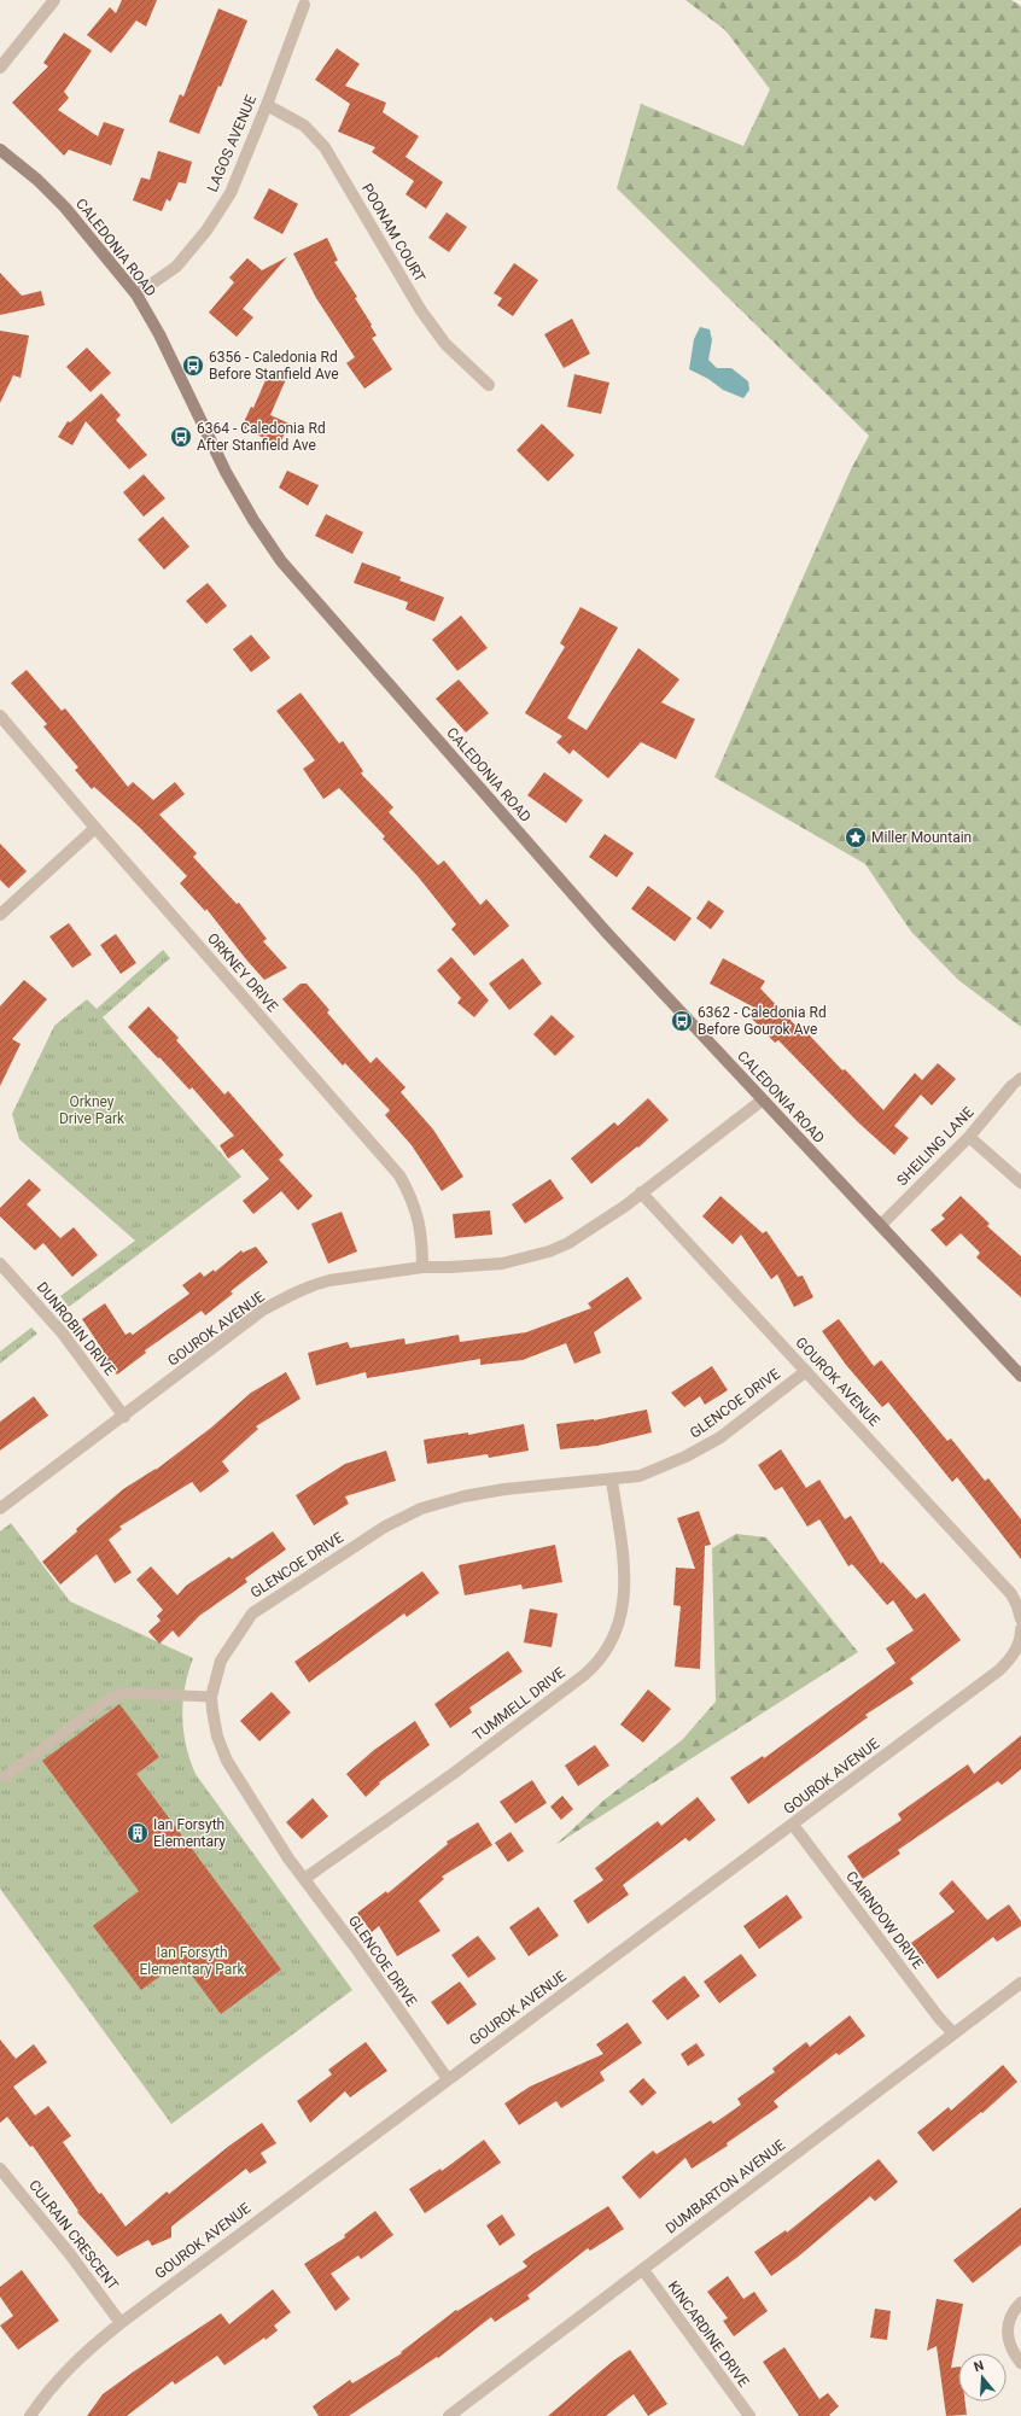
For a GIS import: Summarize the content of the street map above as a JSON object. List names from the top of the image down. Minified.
{"streets":{"street":["LAGOS AVENUE","POONAM COURT","CALEDONIA ROAD","ORKNEY DRIVE","SHEILING LANE","DUNROBIN DRIVE","GOUROK AVENUE","GLENCOE DRIVE","TUMMELL DRIVE","CAIRNDOW DRIVE","DUMBARTON AVENUE","CULRAIN CRESCENT","KINCARDINE DRIVE"]},"crossings":[["LAGOS AVENUE","POONAM COURT"],["LAGOS AVENUE","CALEDONIA ROAD"],["CALEDONIA ROAD","SHEILING LANE"],["CALEDONIA ROAD","GOUROK AVENUE"],["ORKNEY DRIVE","GOUROK AVENUE"],["DUNROBIN DRIVE","GOUROK AVENUE"],["GOUROK AVENUE","GLENCOE DRIVE"],["GOUROK AVENUE","CAIRNDOW DRIVE"],["GOUROK AVENUE","CULRAIN CRESCENT"],["GLENCOE DRIVE","TUMMELL DRIVE"],["CAIRNDOW DRIVE","DUMBARTON AVENUE"],["DUMBARTON AVENUE","KINCARDINE DRIVE"]],"parks":["Orkney Drive Park","Ian Forsyth Elementary Park"],"places":{"bus stop":["6356 - Caledonia Rd Before Stanfield Ave","6364 - Caledonia Rd After Stanfield Ave","6362 - Caledonia Rd Before Gourok Ave"],"place":["Miller Mountain"],"building":["Ian Forsyth Elementary"]},"north":"top"}
